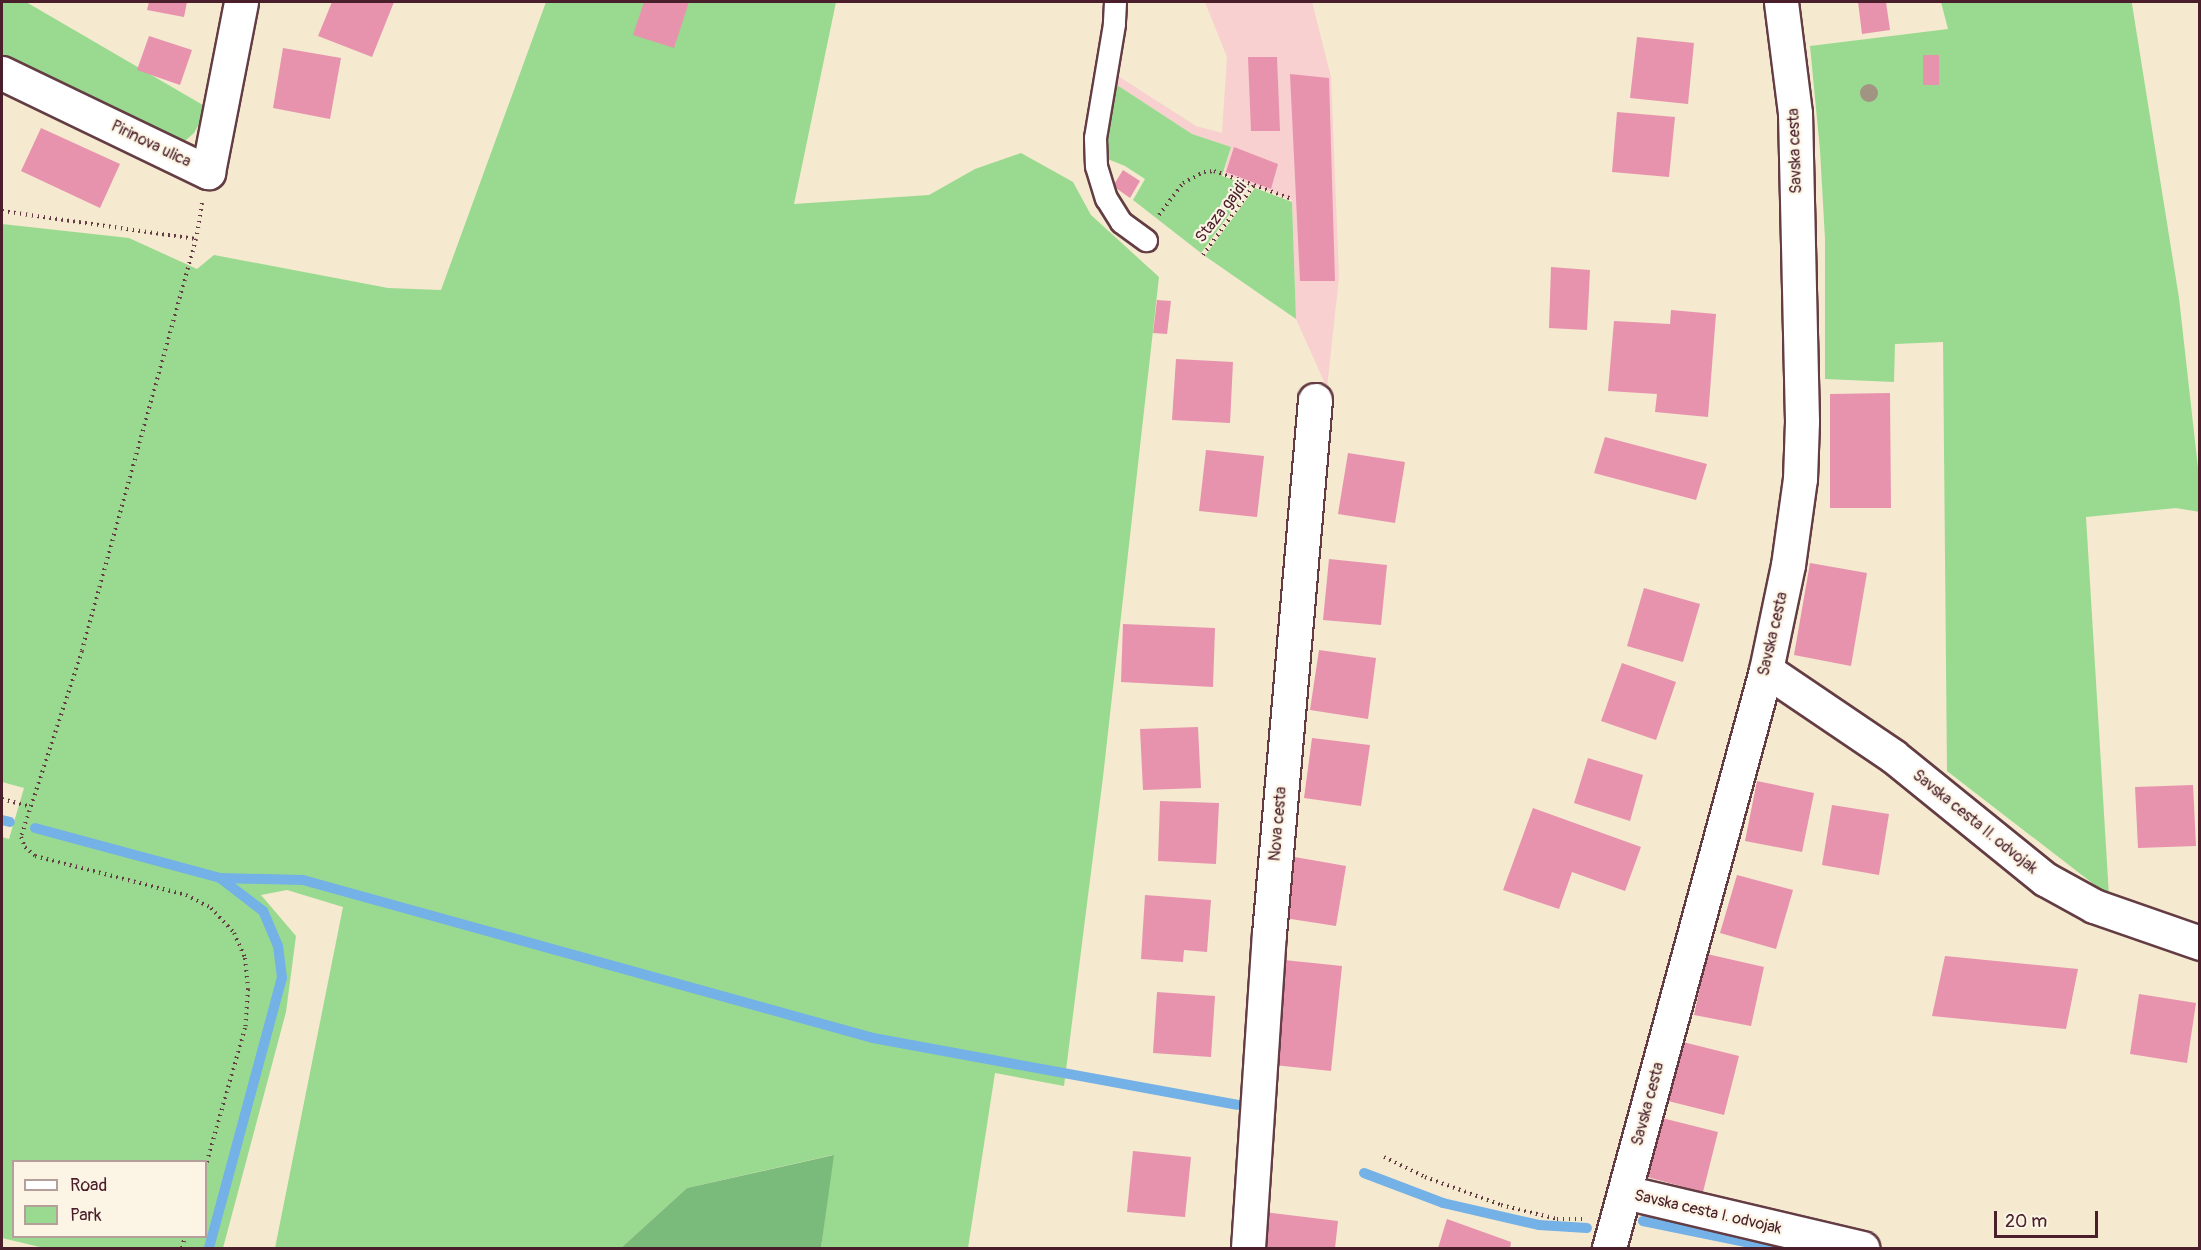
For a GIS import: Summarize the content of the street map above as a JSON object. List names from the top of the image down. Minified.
{"streets":{"street":["Pirinova ulica","Savska cesta","Savska cesta II. odvojak","Nova cesta","Savska cesta I. odvojak"],"path":["Staza gajdi"]},"crossings":[["Savska cesta","Savska cesta II. odvojak"],["Savska cesta","Savska cesta I. odvojak"]],"legend":["Road","Park"],"scale_bar":"20 m"}
